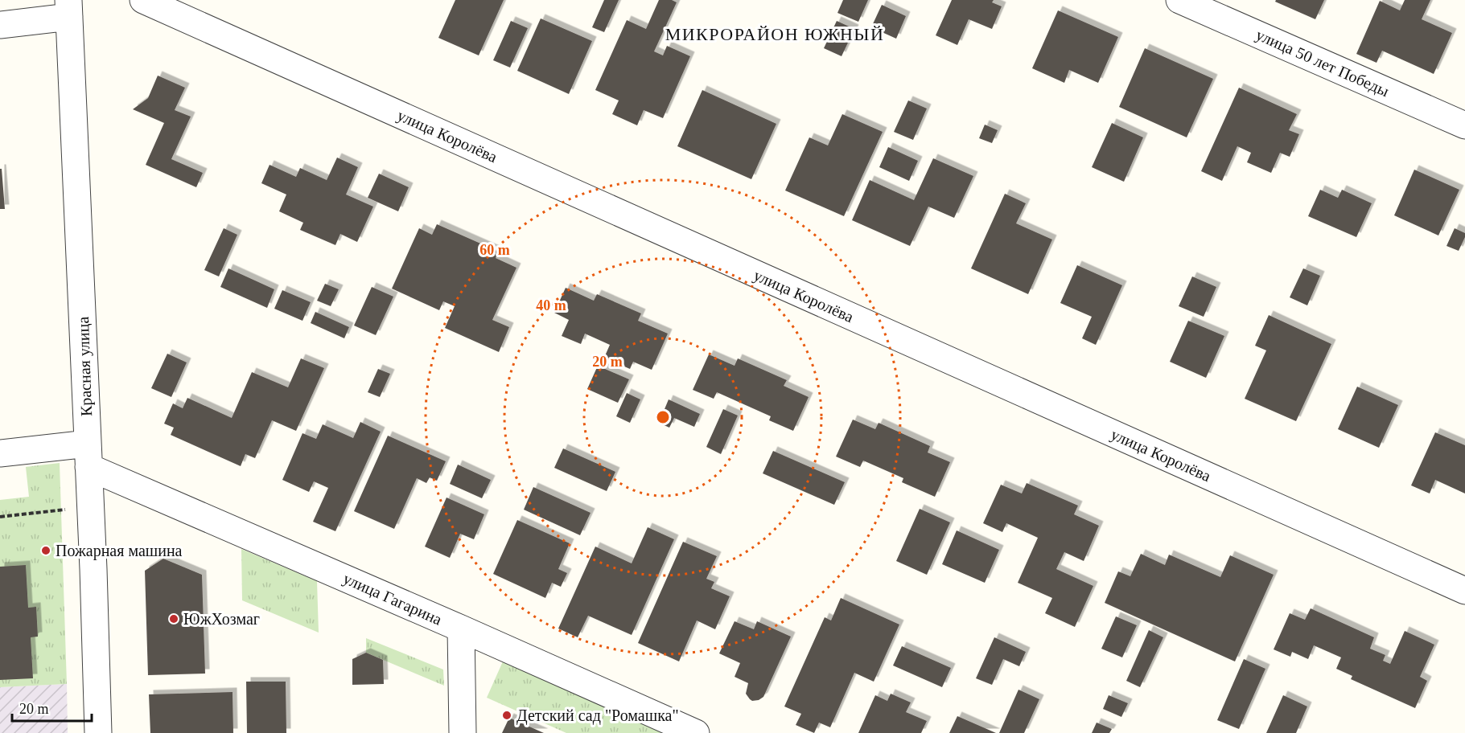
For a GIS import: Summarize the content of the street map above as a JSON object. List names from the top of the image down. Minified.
{"streets":{"street":["улица 50 лет Победы","улица Королёва","Красная улица","улица Гагарина"]},"crossings":[["Красная улица","улица Гагарина"]],"districts":["МИКРОРАЙОН ЮЖНЫЙ"],"places":["Пожарная машина","ЮжХозмаг","Детский сад \"Ромашка\""],"scale_bar":"20 m","rings":["60 m","40 m","20 m"]}
